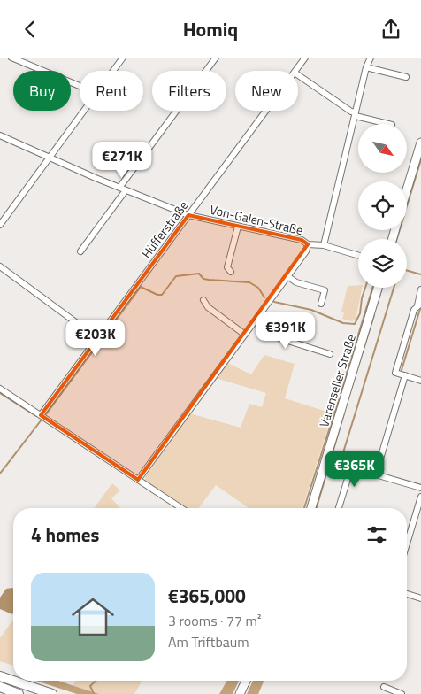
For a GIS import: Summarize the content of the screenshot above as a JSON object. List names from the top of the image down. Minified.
{"streets":{"main road":["Varenseller Straße"],"street":["Von-Galen-Straße","Hüfferstraße"]},"crossings":[["Von-Galen-Straße","Hüfferstraße"]],"north":"bottom right","page":{"header":"Homiq","chip":["Buy","Rent","Filters","New"],"price":["€271K","€391K","€203K","€365K"],"heading":"4 homes","list":[{"name":"€365,000","note":"3 rooms · 77 m² · Am Triftbaum"}]}}
